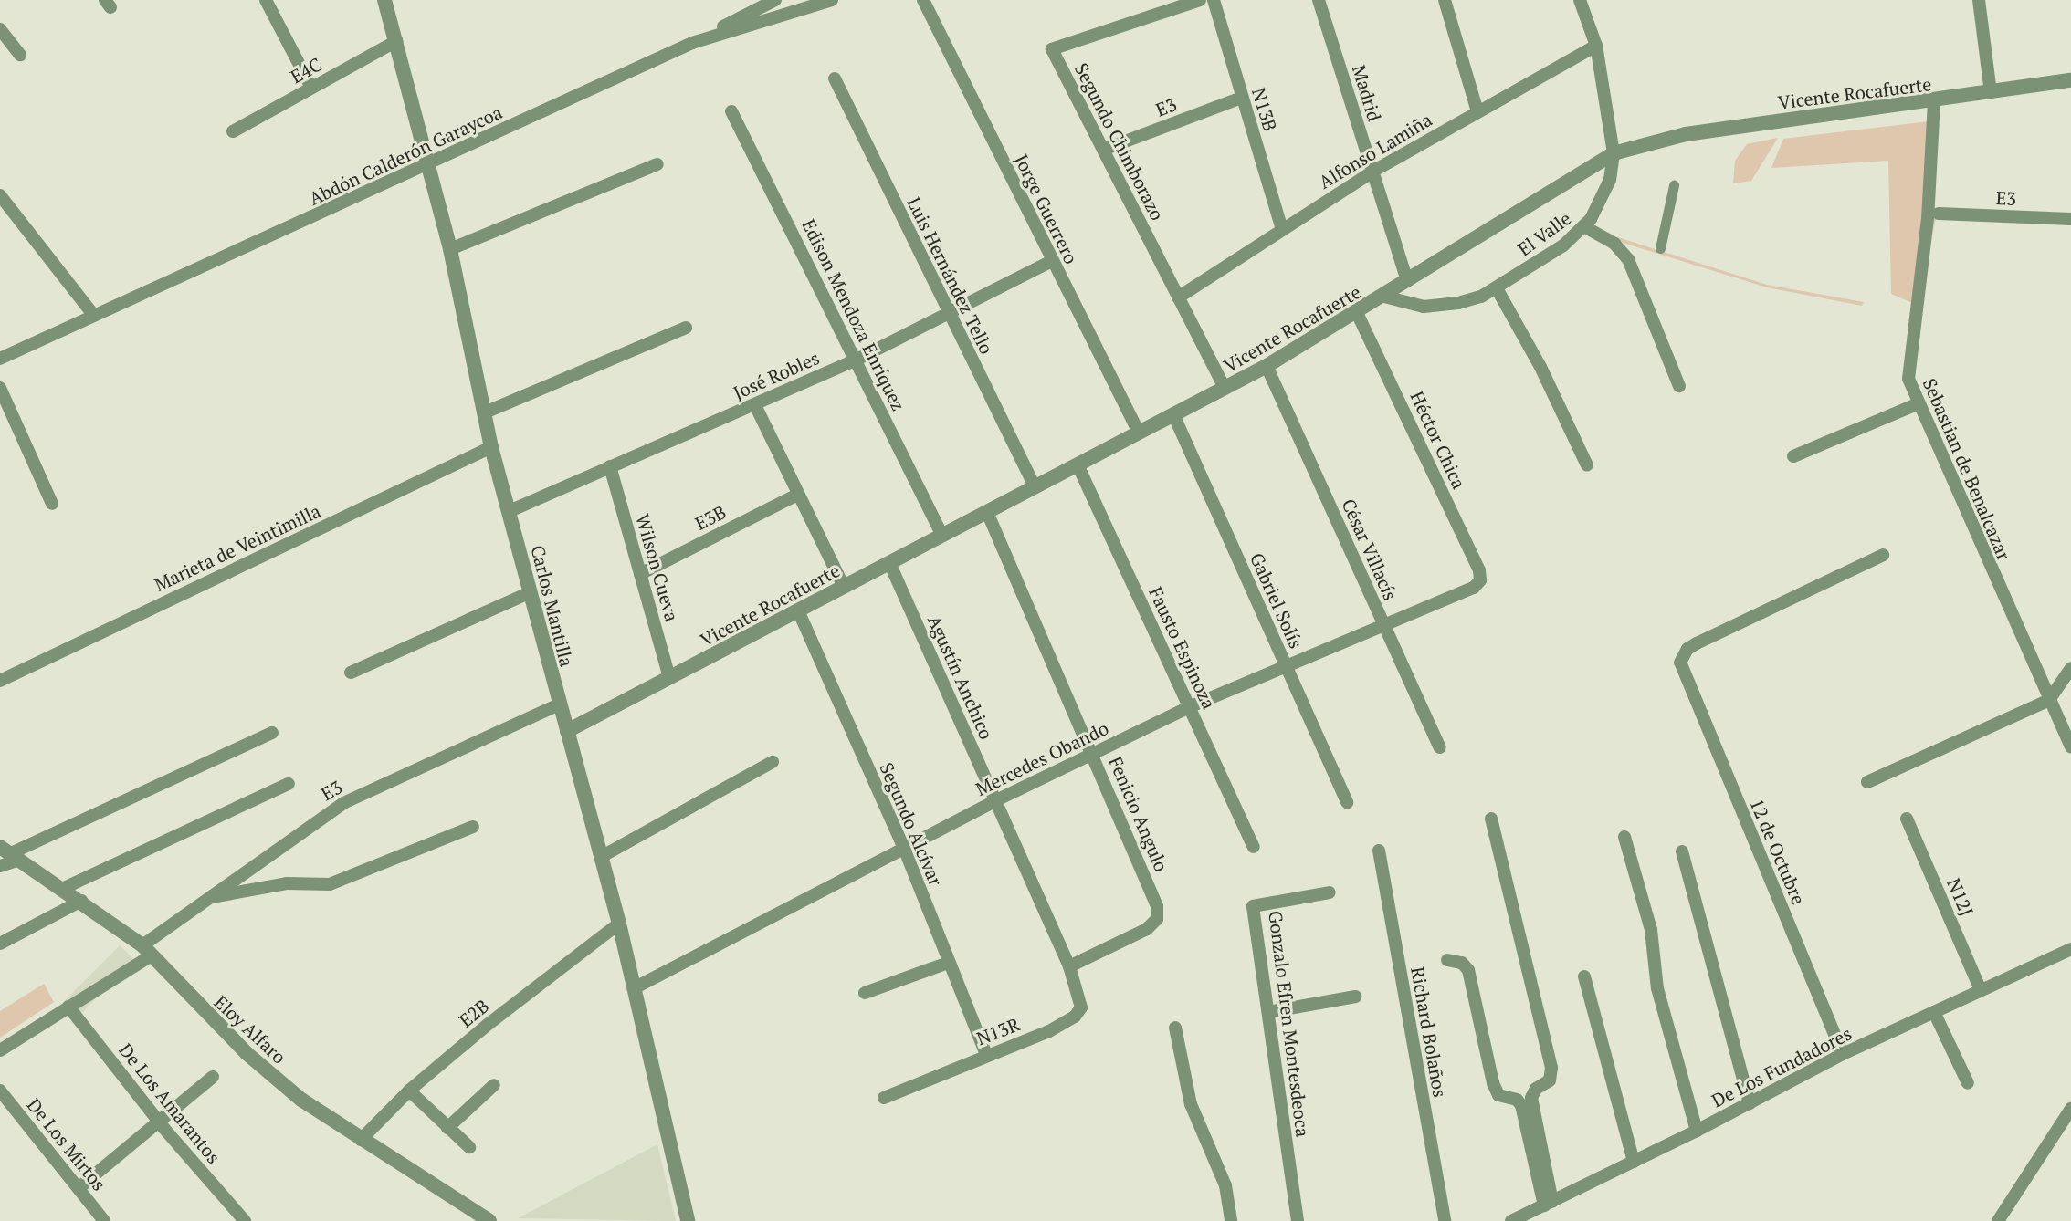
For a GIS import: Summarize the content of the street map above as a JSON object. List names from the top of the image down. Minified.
{"streets":{"street":["E4C","Madrid","Vicente Rocafuerte","E3","N13B","Segundo Chimborazo","Alfonso Lamiña","Abdón Calderón Garaycoa","Jorge Guerrero","El Valle","Luis Hernández Tello","Edison Mendoza Enríquez","José Robles","Héctor Chica","Sebastian de Benalcazar","E3B","Marieta de Veintimilla","César Villacís","Wilson Cueva","Gabriel Solís","Carlos Mantilla","Fausto Espinoza","Agustín Anchico","Mercedes Obando","Fenicio Angulo","Segundo Alcívar","12 de Octubre","N12J","E2B","Gonzalo Efren Montesdeoca","Eloy Alfaro","N13R","Richard Bolaños","De Los Fundadores","De Los Amarantos","De Los Mirtos"]},"crossings":[["E4C","Carlos Mantilla"],["Madrid","Vicente Rocafuerte"],["Madrid","Alfonso Lamiña"],["Vicente Rocafuerte","Segundo Chimborazo"],["Vicente Rocafuerte","Jorge Guerrero"],["Vicente Rocafuerte","El Valle"],["Vicente Rocafuerte","Luis Hernández Tello"],["Vicente Rocafuerte","Edison Mendoza Enríquez"],["Vicente Rocafuerte","Héctor Chica"],["Vicente Rocafuerte","Sebastian de Benalcazar"],["Vicente Rocafuerte","César Villacís"],["Vicente Rocafuerte","Wilson Cueva"],["Vicente Rocafuerte","Gabriel Solís"],["Vicente Rocafuerte","Carlos Mantilla"],["Vicente Rocafuerte","Fausto Espinoza"],["Vicente Rocafuerte","Agustín Anchico"],["Vicente Rocafuerte","Fenicio Angulo"],["Vicente Rocafuerte","Segundo Alcívar"],["E3","N13B"],["E3","Segundo Chimborazo"],["E3","Carlos Mantilla"],["E3","Eloy Alfaro"],["E3","De Los Amarantos"],["N13B","Alfonso Lamiña"],["Segundo Chimborazo","Alfonso Lamiña"],["Alfonso Lamiña","El Valle"],["Abdón Calderón Garaycoa","Carlos Mantilla"],["Jorge Guerrero","José Robles"],["Luis Hernández Tello","José Robles"],["Edison Mendoza Enríquez","José Robles"],["José Robles","Wilson Cueva"],["José Robles","Carlos Mantilla"],["Héctor Chica","Mercedes Obando"],["E3B","Wilson Cueva"],["Marieta de Veintimilla","Carlos Mantilla"],["César Villacís","Mercedes Obando"],["Gabriel Solís","Mercedes Obando"],["Carlos Mantilla","Mercedes Obando"],["Carlos Mantilla","E2B"],["Fausto Espinoza","Mercedes Obando"],["Agustín Anchico","Mercedes Obando"],["Agustín Anchico","Fenicio Angulo"],["Agustín Anchico","N13R"],["Mercedes Obando","Fenicio Angulo"],["Mercedes Obando","Segundo Alcívar"],["Fenicio Angulo","N13R"],["Segundo Alcívar","N13R"],["12 de Octubre","De Los Fundadores"],["N12J","De Los Fundadores"],["E2B","Eloy Alfaro"]]}
